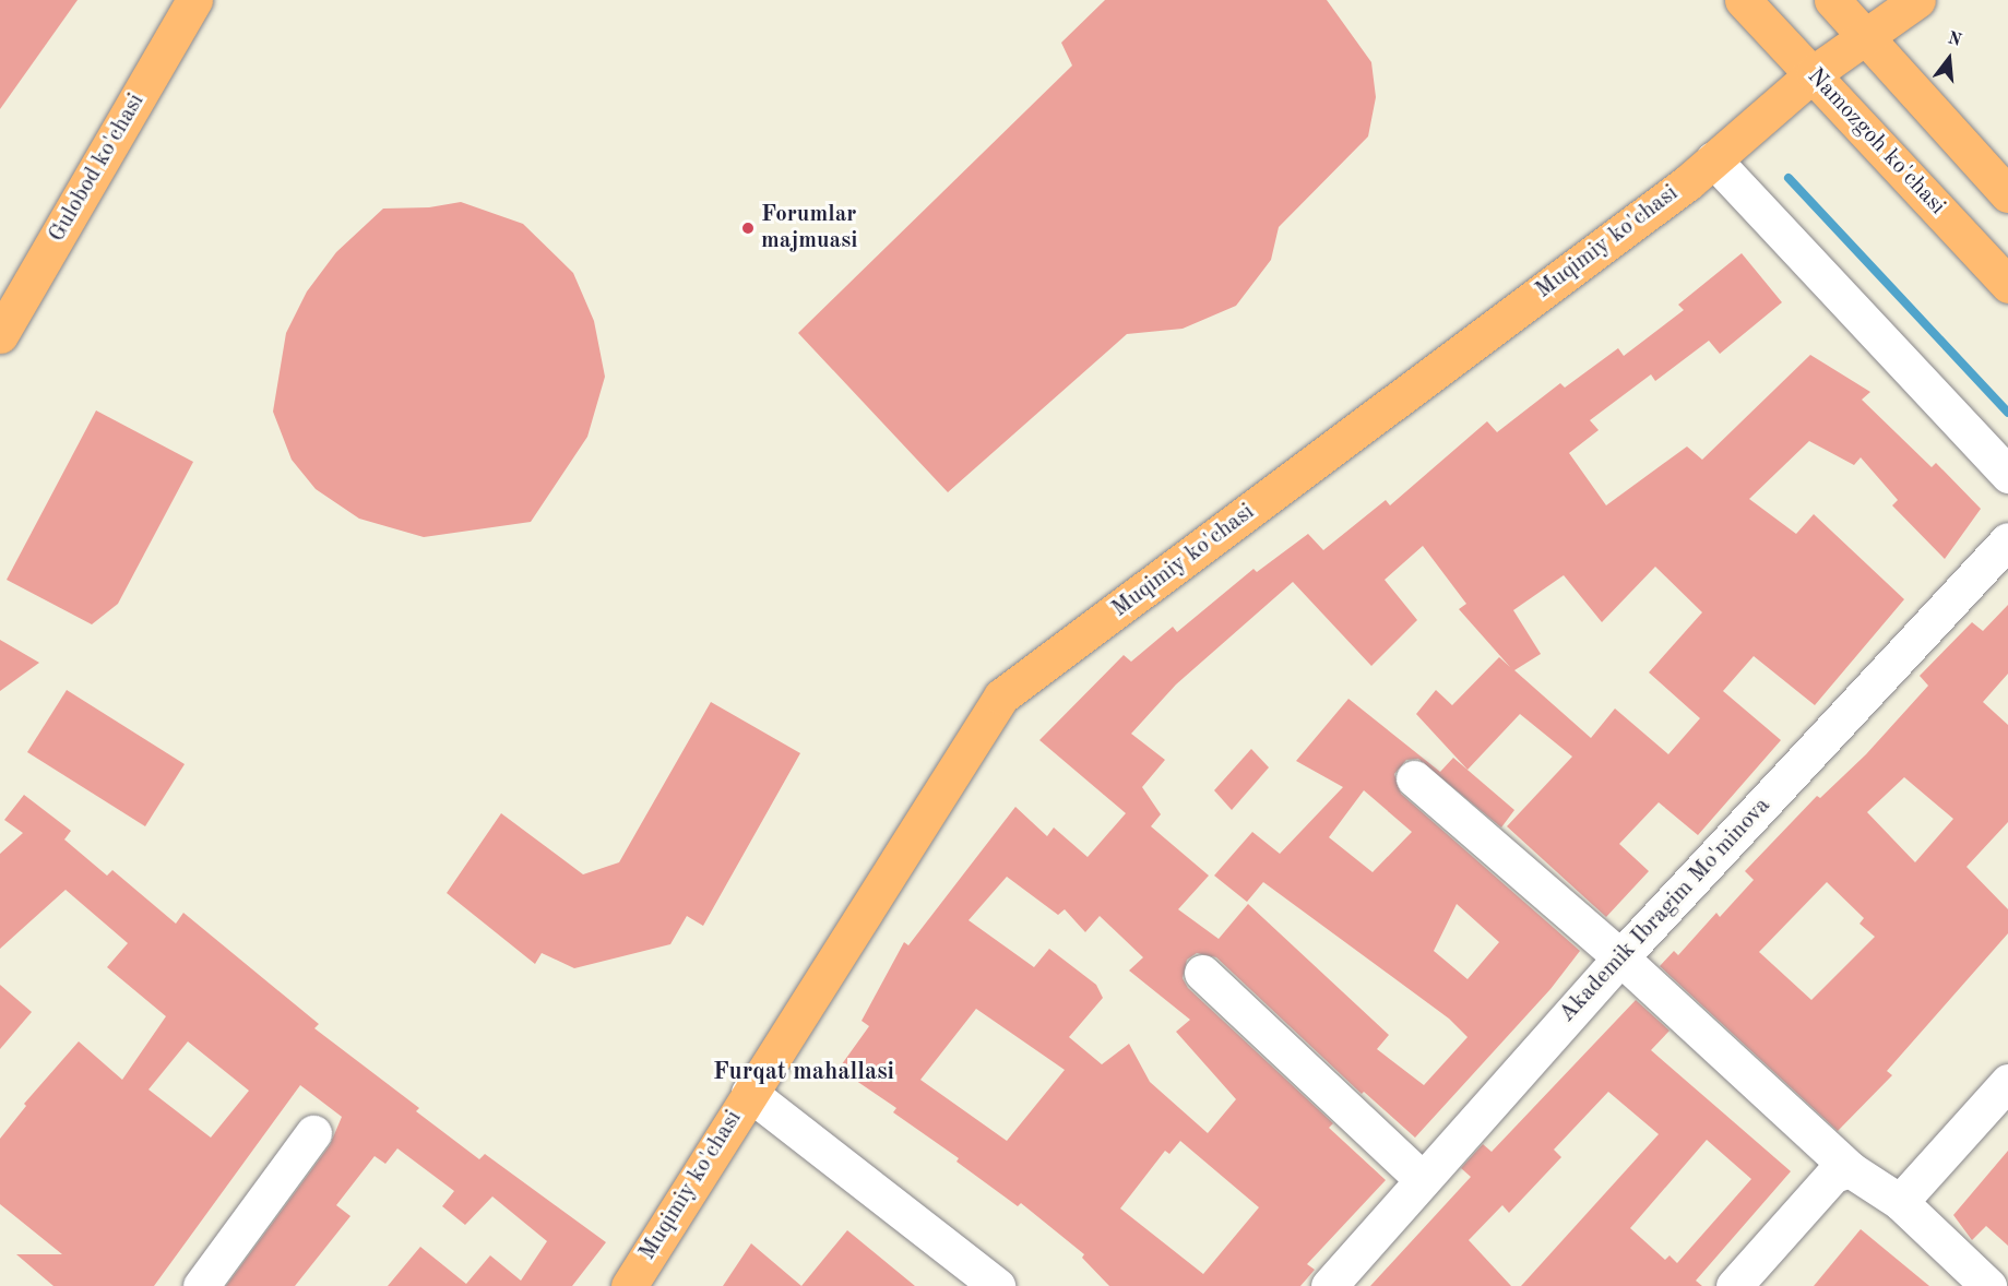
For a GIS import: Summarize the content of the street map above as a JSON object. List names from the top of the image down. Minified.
{"streets":{"main road":["Namozgoh ko'chasi","Gulobod ko'chasi","Muqimiy ko'chasi"],"street":["Akademik Ibragim Mo'minova"]},"crossings":[["Namozgoh ko'chasi","Muqimiy ko'chasi"]],"districts":["Furqat mahallasi"],"places":["Forumlar majmuasi"],"north":"top"}
